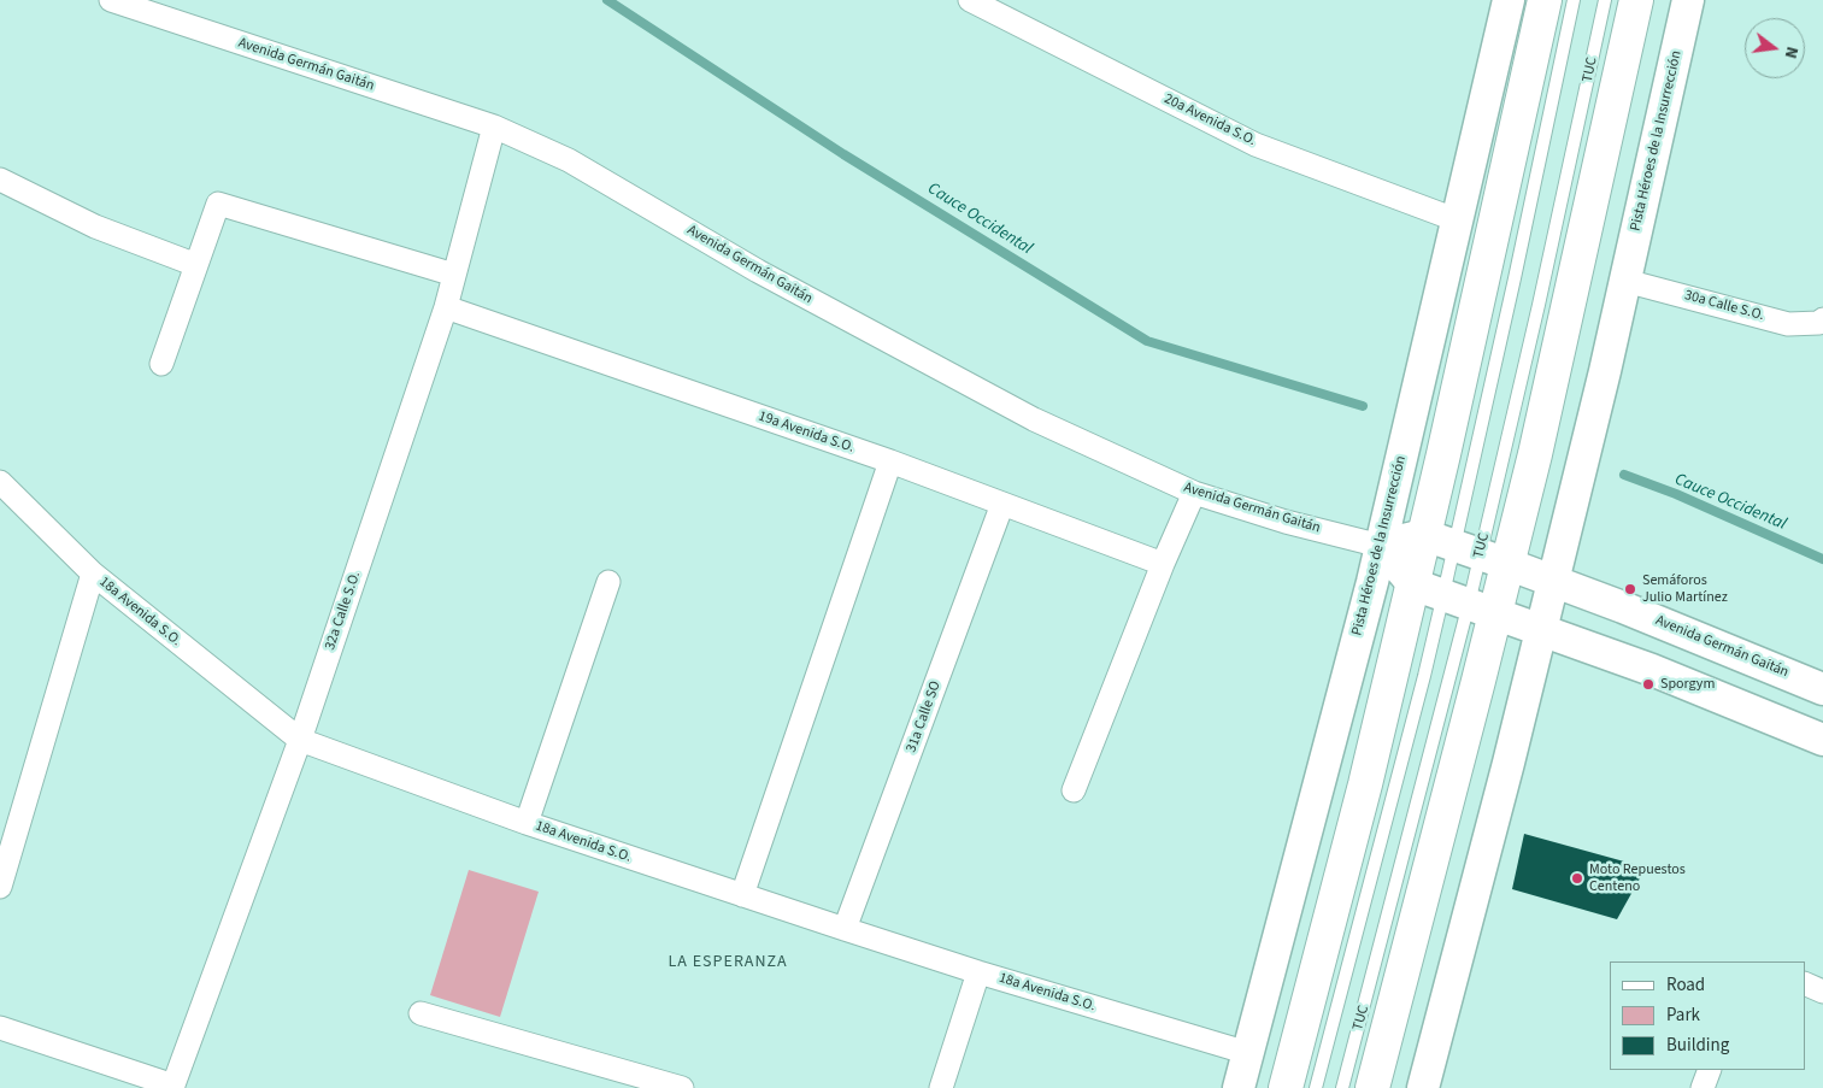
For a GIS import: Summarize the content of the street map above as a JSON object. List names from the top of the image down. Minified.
{"streets":{"street":["Avenida Germán Gaitán","20a Avenida S.O.","Pista Héroes de la Insurrección","30a Calle S.O.","19a Avenida S.O.","32a Calle S.O.","18a Avenida S.O.","31a Calle SO"],"lane":["TUC"]},"crossings":[["Avenida Germán Gaitán","TUC"],["Avenida Germán Gaitán","Pista Héroes de la Insurrección"],["Avenida Germán Gaitán","32a Calle S.O."],["20a Avenida S.O.","Pista Héroes de la Insurrección"],["Pista Héroes de la Insurrección","30a Calle S.O."],["Pista Héroes de la Insurrección","18a Avenida S.O."],["19a Avenida S.O.","32a Calle S.O."],["19a Avenida S.O.","31a Calle SO"],["32a Calle S.O.","18a Avenida S.O."],["18a Avenida S.O.","31a Calle SO"]],"districts":["LA ESPERANZA"],"water":["Cauce Occidental"],"places":["Semáforos Julio Martínez","Sporgym","Moto Repuestos Centeno"],"legend":["Road","Park","Building"],"north":"right"}
